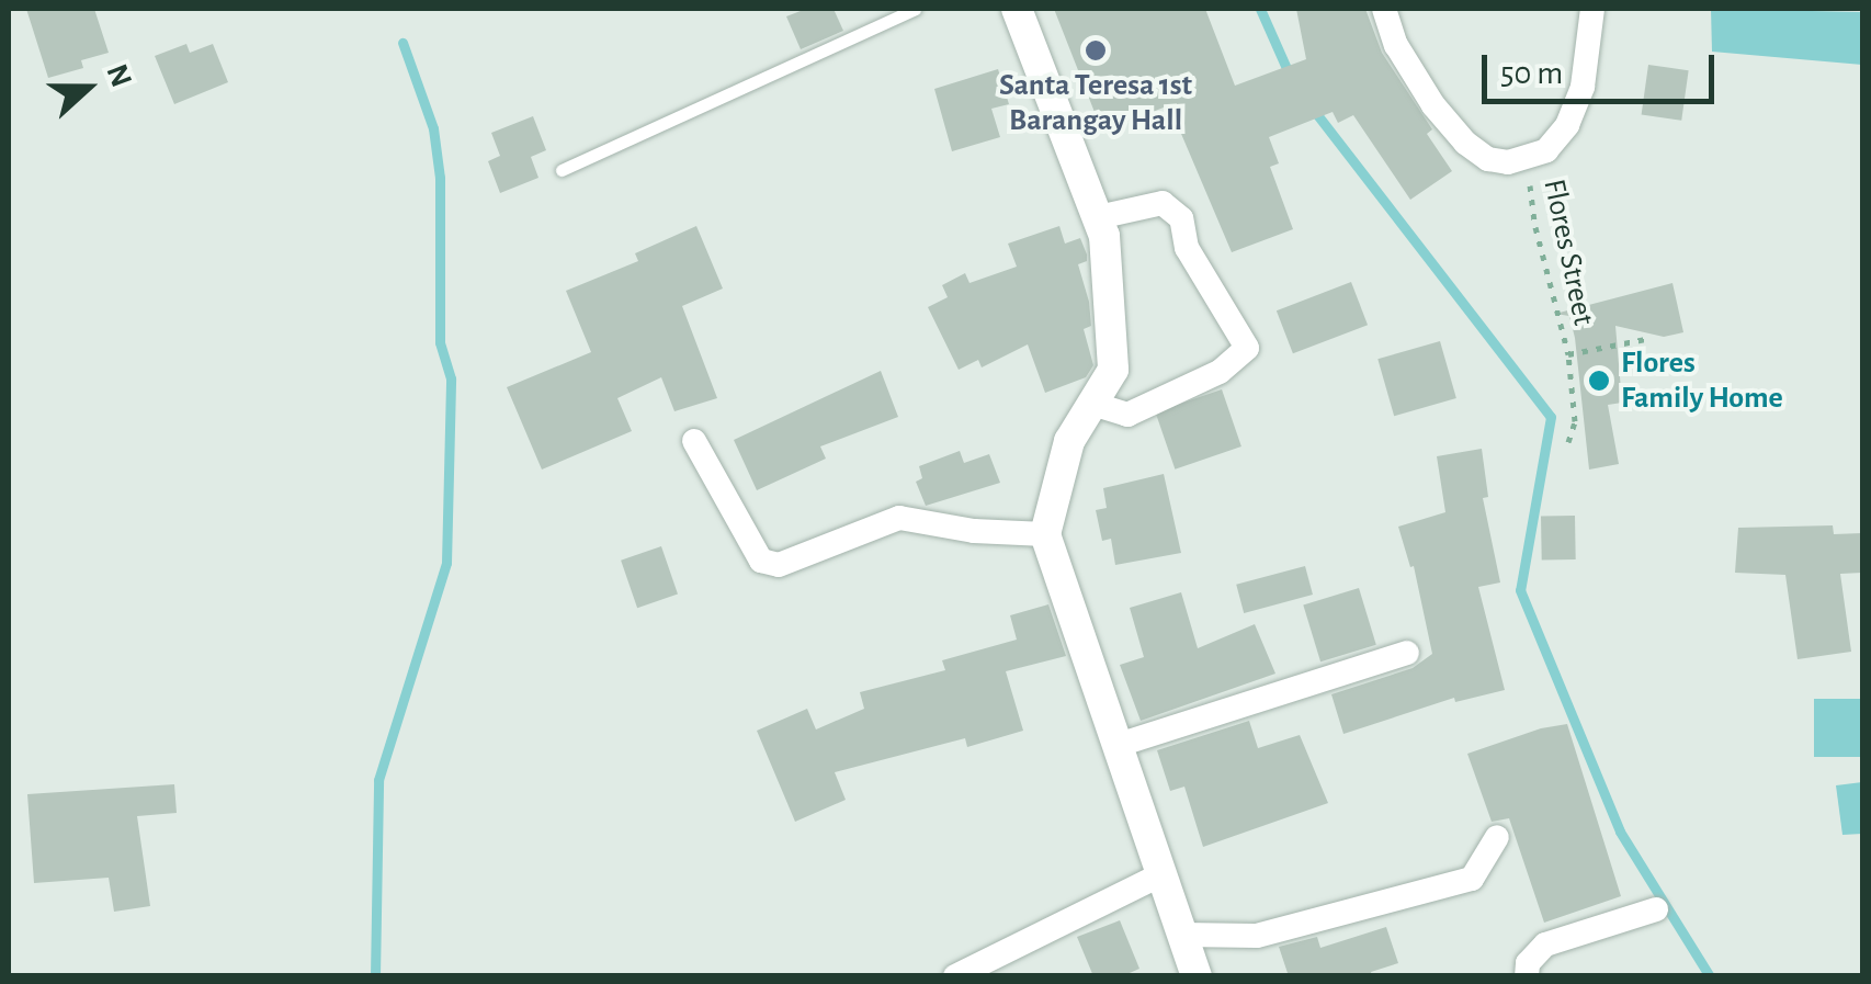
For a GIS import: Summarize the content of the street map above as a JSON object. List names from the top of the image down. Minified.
{"streets":{"path":["Flores Street"]},"places":["Santa Teresa 1st Barangay Hall","Flores Family Home"],"scale_bar":"50 m","north":"right"}
